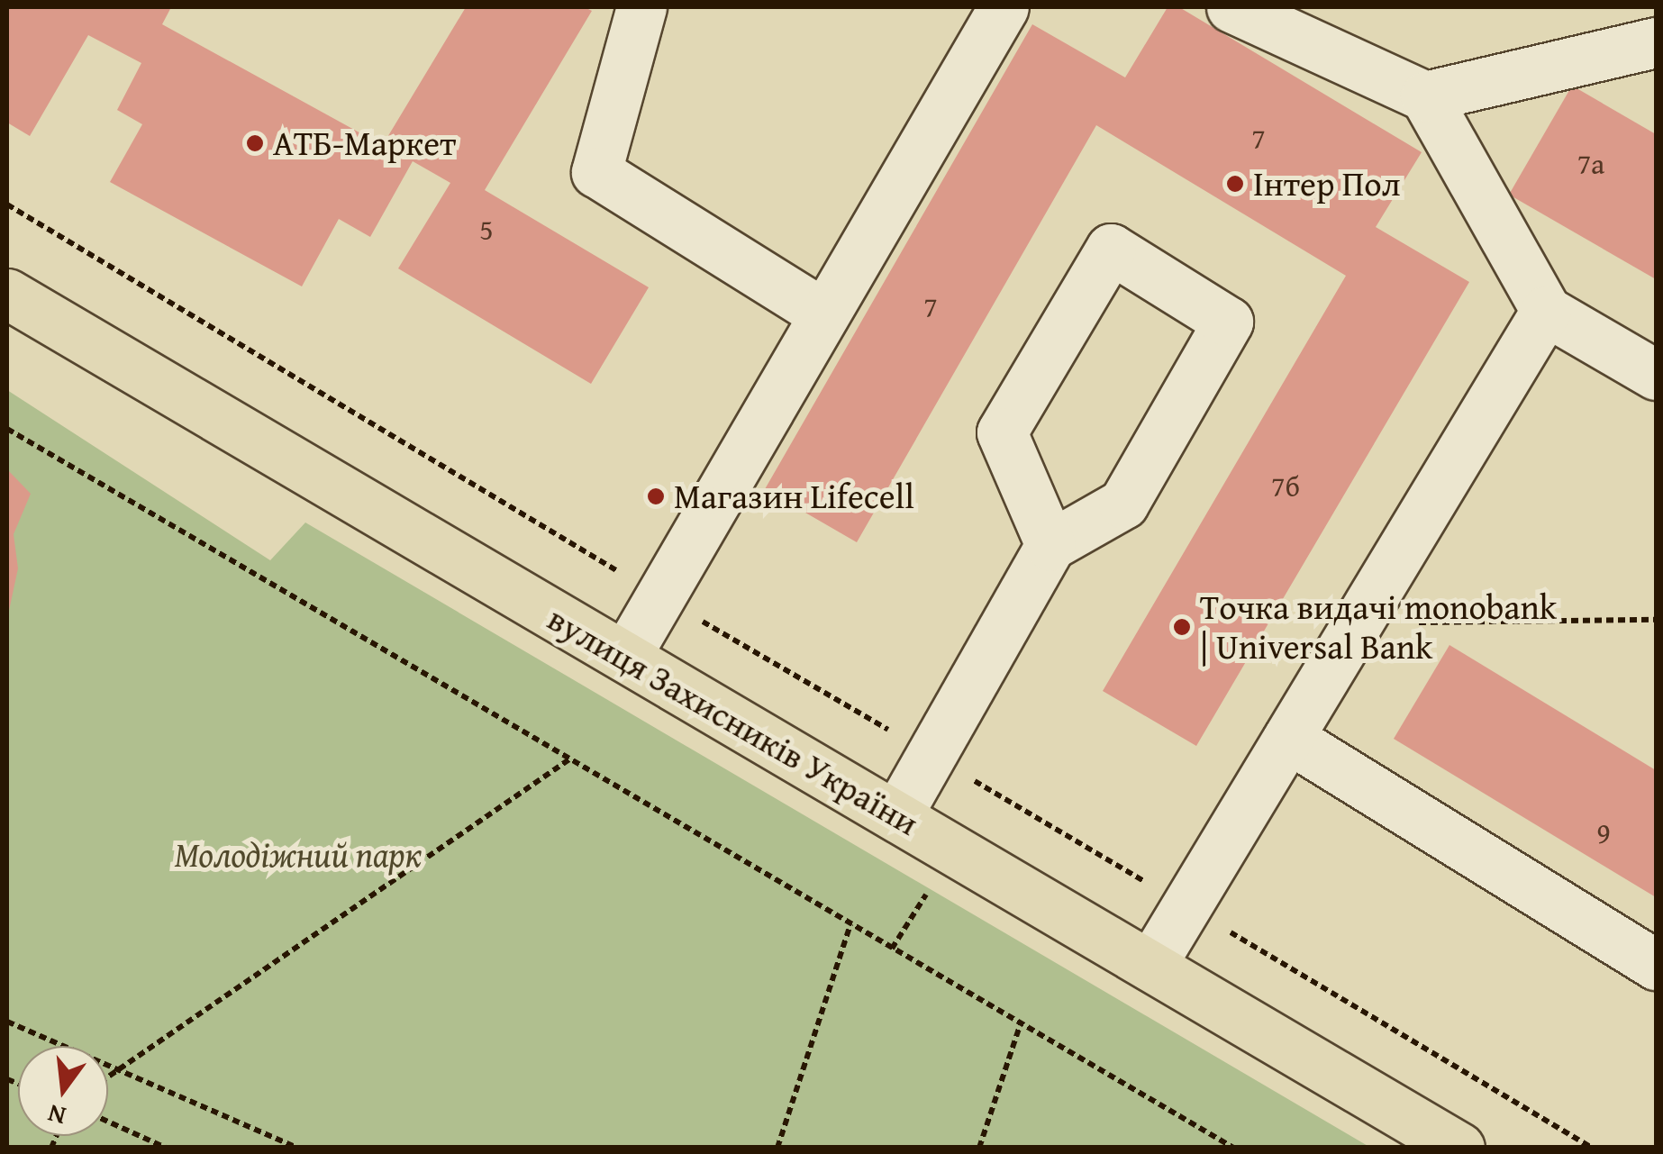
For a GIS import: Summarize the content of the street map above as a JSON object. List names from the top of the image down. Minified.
{"streets":{"main road":["вулиця Захисників України"]},"parks":["Молодіжний парк"],"places":["АТБ-Маркет","Інтер Пол","Магазин Lifecell","Точка видачі monobank | Universal Bank"],"house_numbers":["7","7а","5","7","7б","9"],"north":"bottom"}
